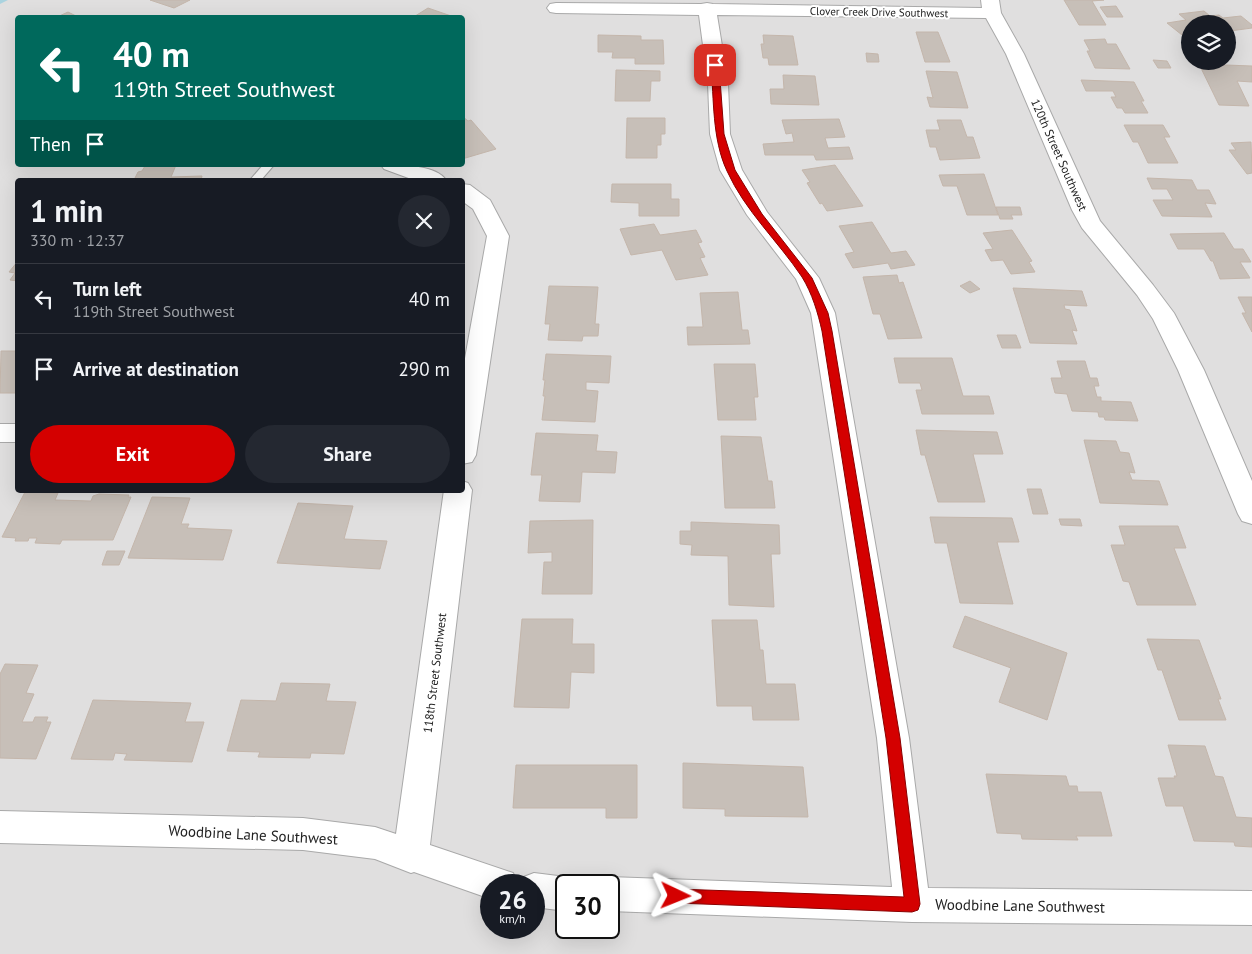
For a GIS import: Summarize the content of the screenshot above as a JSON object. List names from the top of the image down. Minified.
{"streets":{"street":["Clover Creek Drive Southwest","120th Street Southwest","118th Street Southwest","Woodbine Lane Southwest"]},"crossings":[["Clover Creek Drive Southwest","120th Street Southwest"],["118th Street Southwest","Woodbine Lane Southwest"]],"page":{"turn":["40 m","119th Street Southwest"],"then":"Then","heading":["1 min","330 m · 12:37"],"list":[{"name":"Turn left","note":"119th Street Southwest","value":"40 m"},{"name":"Arrive at destination","value":"290 m"}],"buttons":["Exit","Share"],"speed":"26 km/h","limit":"30"}}
